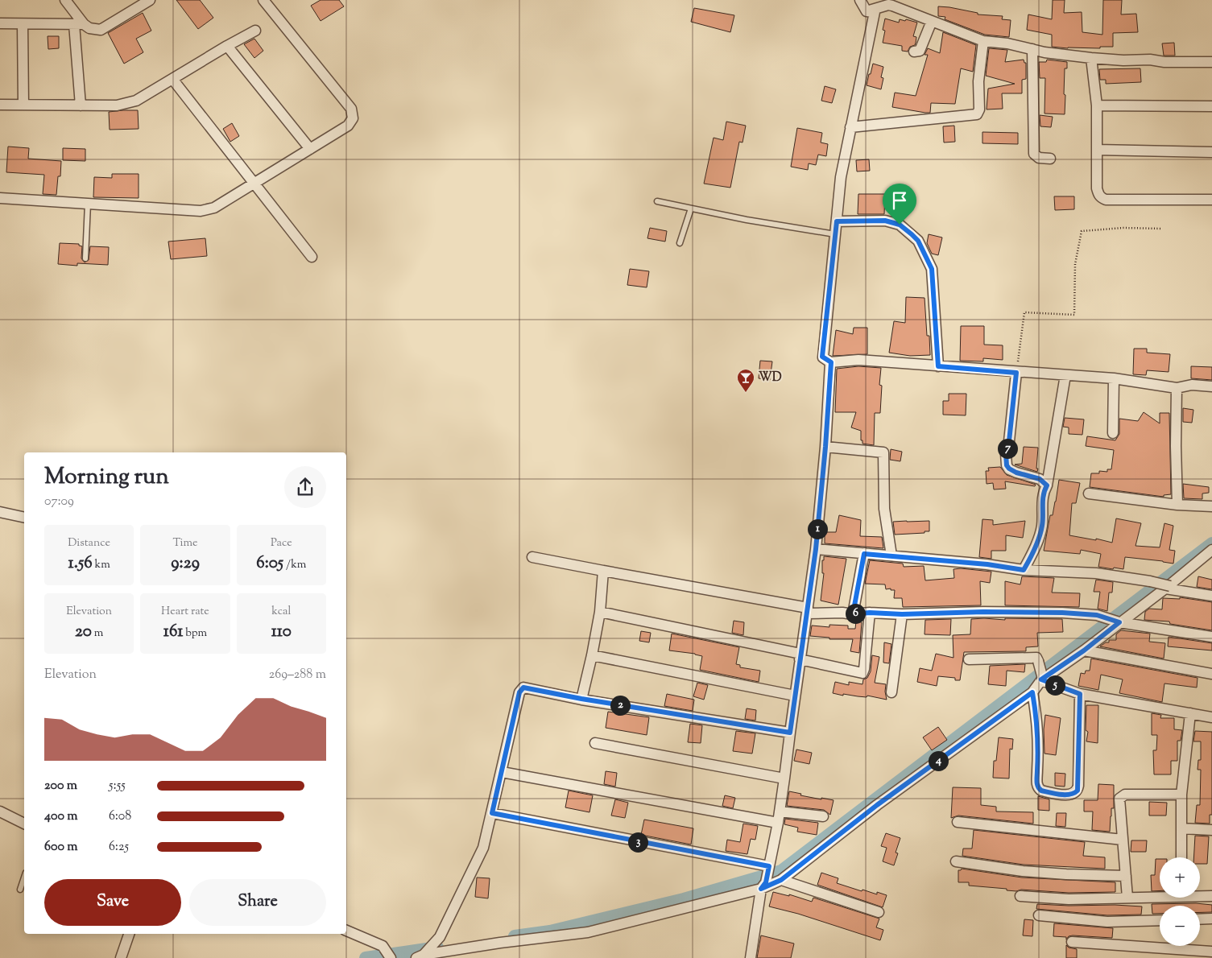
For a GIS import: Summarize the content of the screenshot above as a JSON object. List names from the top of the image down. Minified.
{"places":{"bar":["WD"]},"page":{"pins":["7","1","6","5","2","4","3"],"heading":["Morning run","07:09"],"stats":[["Distance","1.56 km"],["Time","9:29"],["Pace","6:05 /km"],["Elevation","20 m"],["Heart rate","161 bpm"],["kcal","110"]],"chart":["Elevation","269–288 m"],"list":[{"name":"200 m","note":"5:55"},{"name":"400 m","note":"6:08"},{"name":"600 m","note":"6:25"}],"map_buttons":["+","−"],"buttons":["Save","Share"]}}
